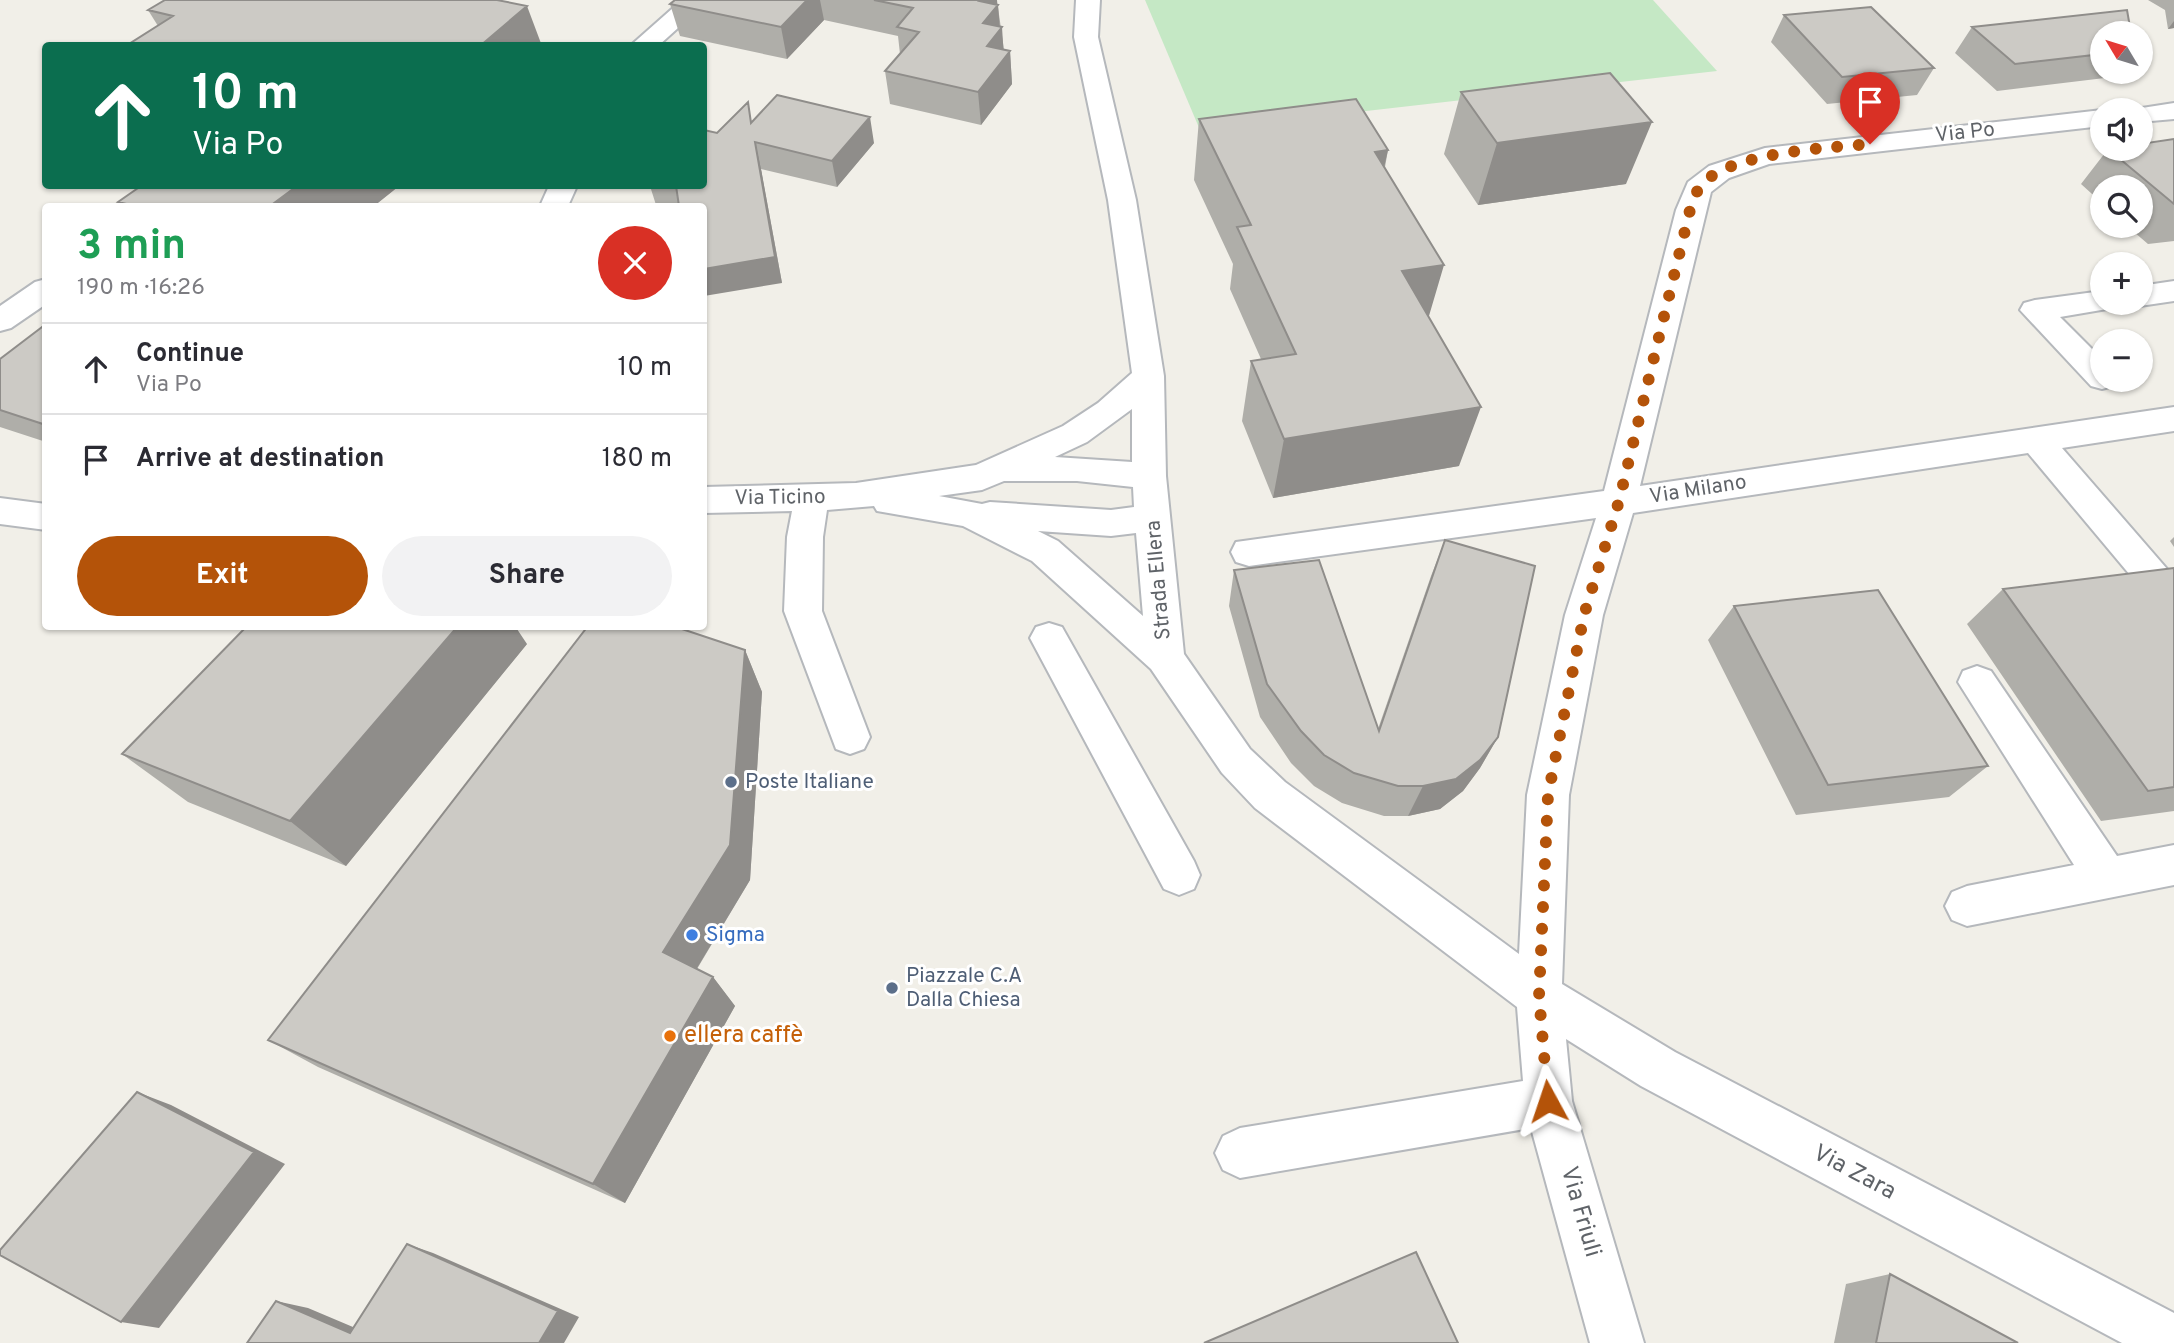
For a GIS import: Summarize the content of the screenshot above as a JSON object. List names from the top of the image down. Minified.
{"streets":{"street":["Via Po","Via Milano","Via Ticino","Strada Ellera","Via Zara","Via Friuli"]},"crossings":[["Via Po","Via Milano"],["Via Po","Strada Ellera"],["Via Po","Via Zara"],["Via Po","Via Friuli"],["Strada Ellera","Via Zara"],["Strada Ellera","Via Friuli"],["Via Zara","Via Friuli"]],"places":["Poste Italiane","Sigma","Piazzale C.A Dalla Chiesa","ellera caffè"],"north":"top left","page":{"map_buttons":["+","−"],"turn":["10 m","Via Po"],"heading":["3 min","190 m · 16:26"],"list":[{"name":"Continue","note":"Via Po","value":"10 m"},{"name":"Arrive at destination","value":"180 m"}],"buttons":["Exit","Share"]}}
